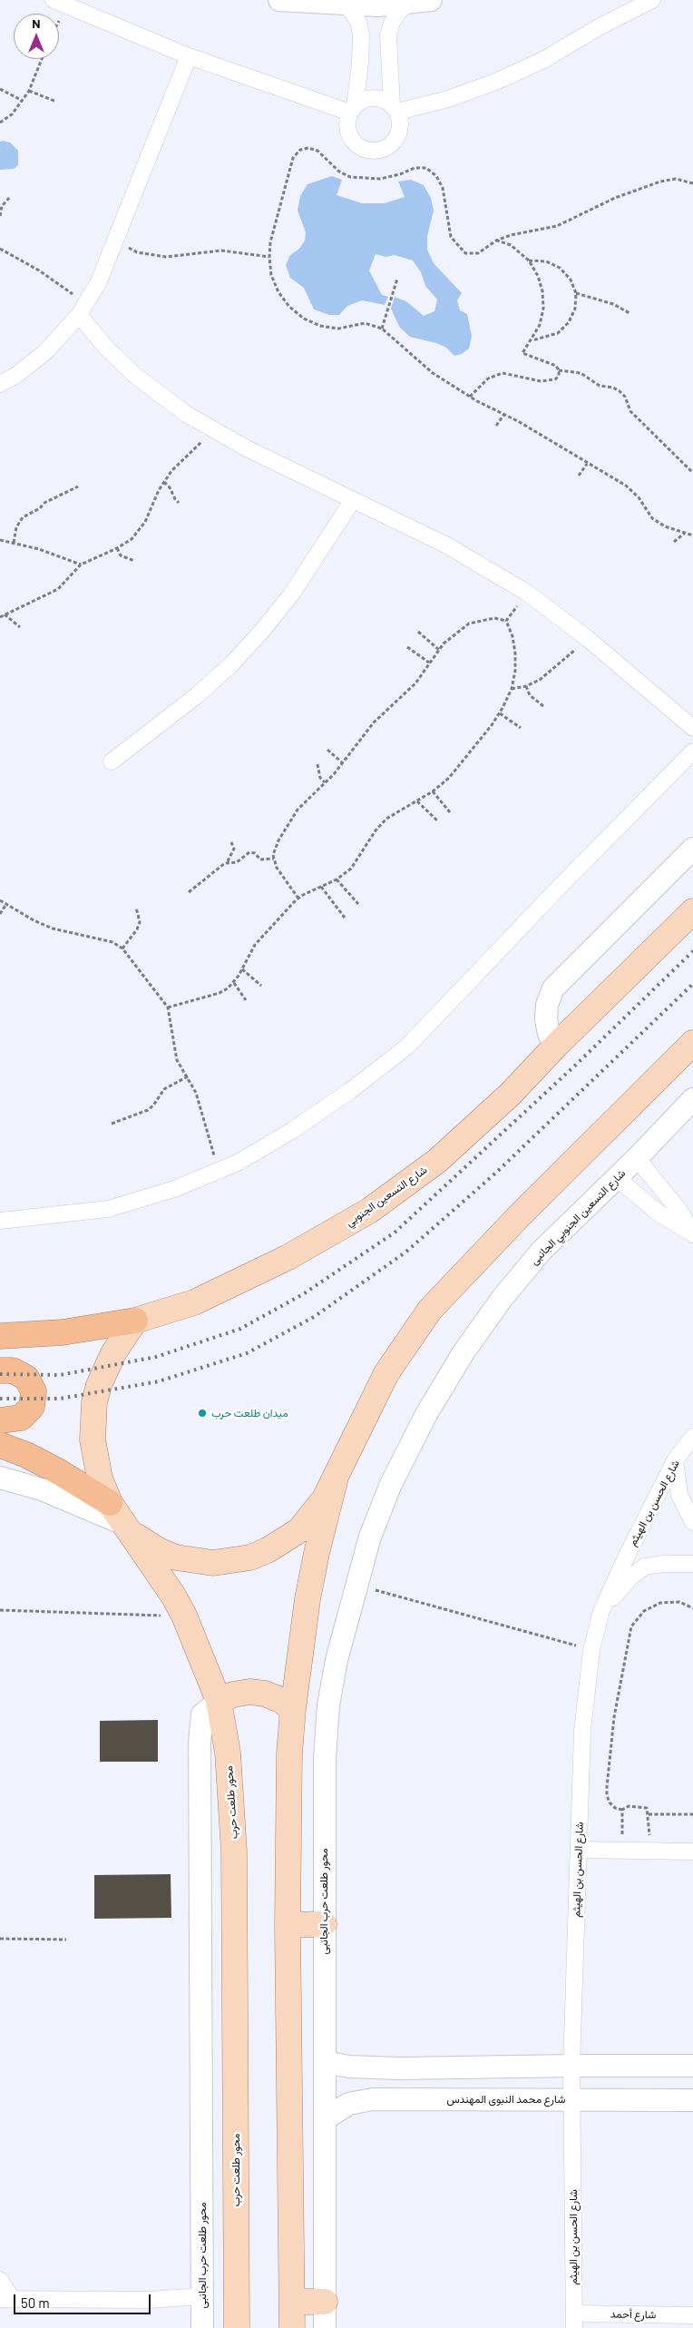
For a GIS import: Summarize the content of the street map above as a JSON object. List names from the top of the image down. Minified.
{"streets":{"highway":["شارع التسعين الجنوبي"],"main road":["محور طلعت حرب"],"street":["شارع التسعين الجنوبي الجانبى","شارع الحسن بن الهيثم","محور طلعت حرب الجانبى","شارع محمد النبوى المهندس","شارع أحمد"]},"crossings":[["شارع التسعين الجنوبي","محور طلعت حرب"],["شارع التسعين الجنوبي الجانبى","محور طلعت حرب الجانبى"],["شارع الحسن بن الهيثم","شارع محمد النبوى المهندس"],["شارع الحسن بن الهيثم","شارع أحمد"],["محور طلعت حرب","محور طلعت حرب الجانبى"],["محور طلعت حرب الجانبى","شارع محمد النبوى المهندس"]],"places":["ميدان طلعت حرب"],"scale_bar":"50 m","north":"top"}
